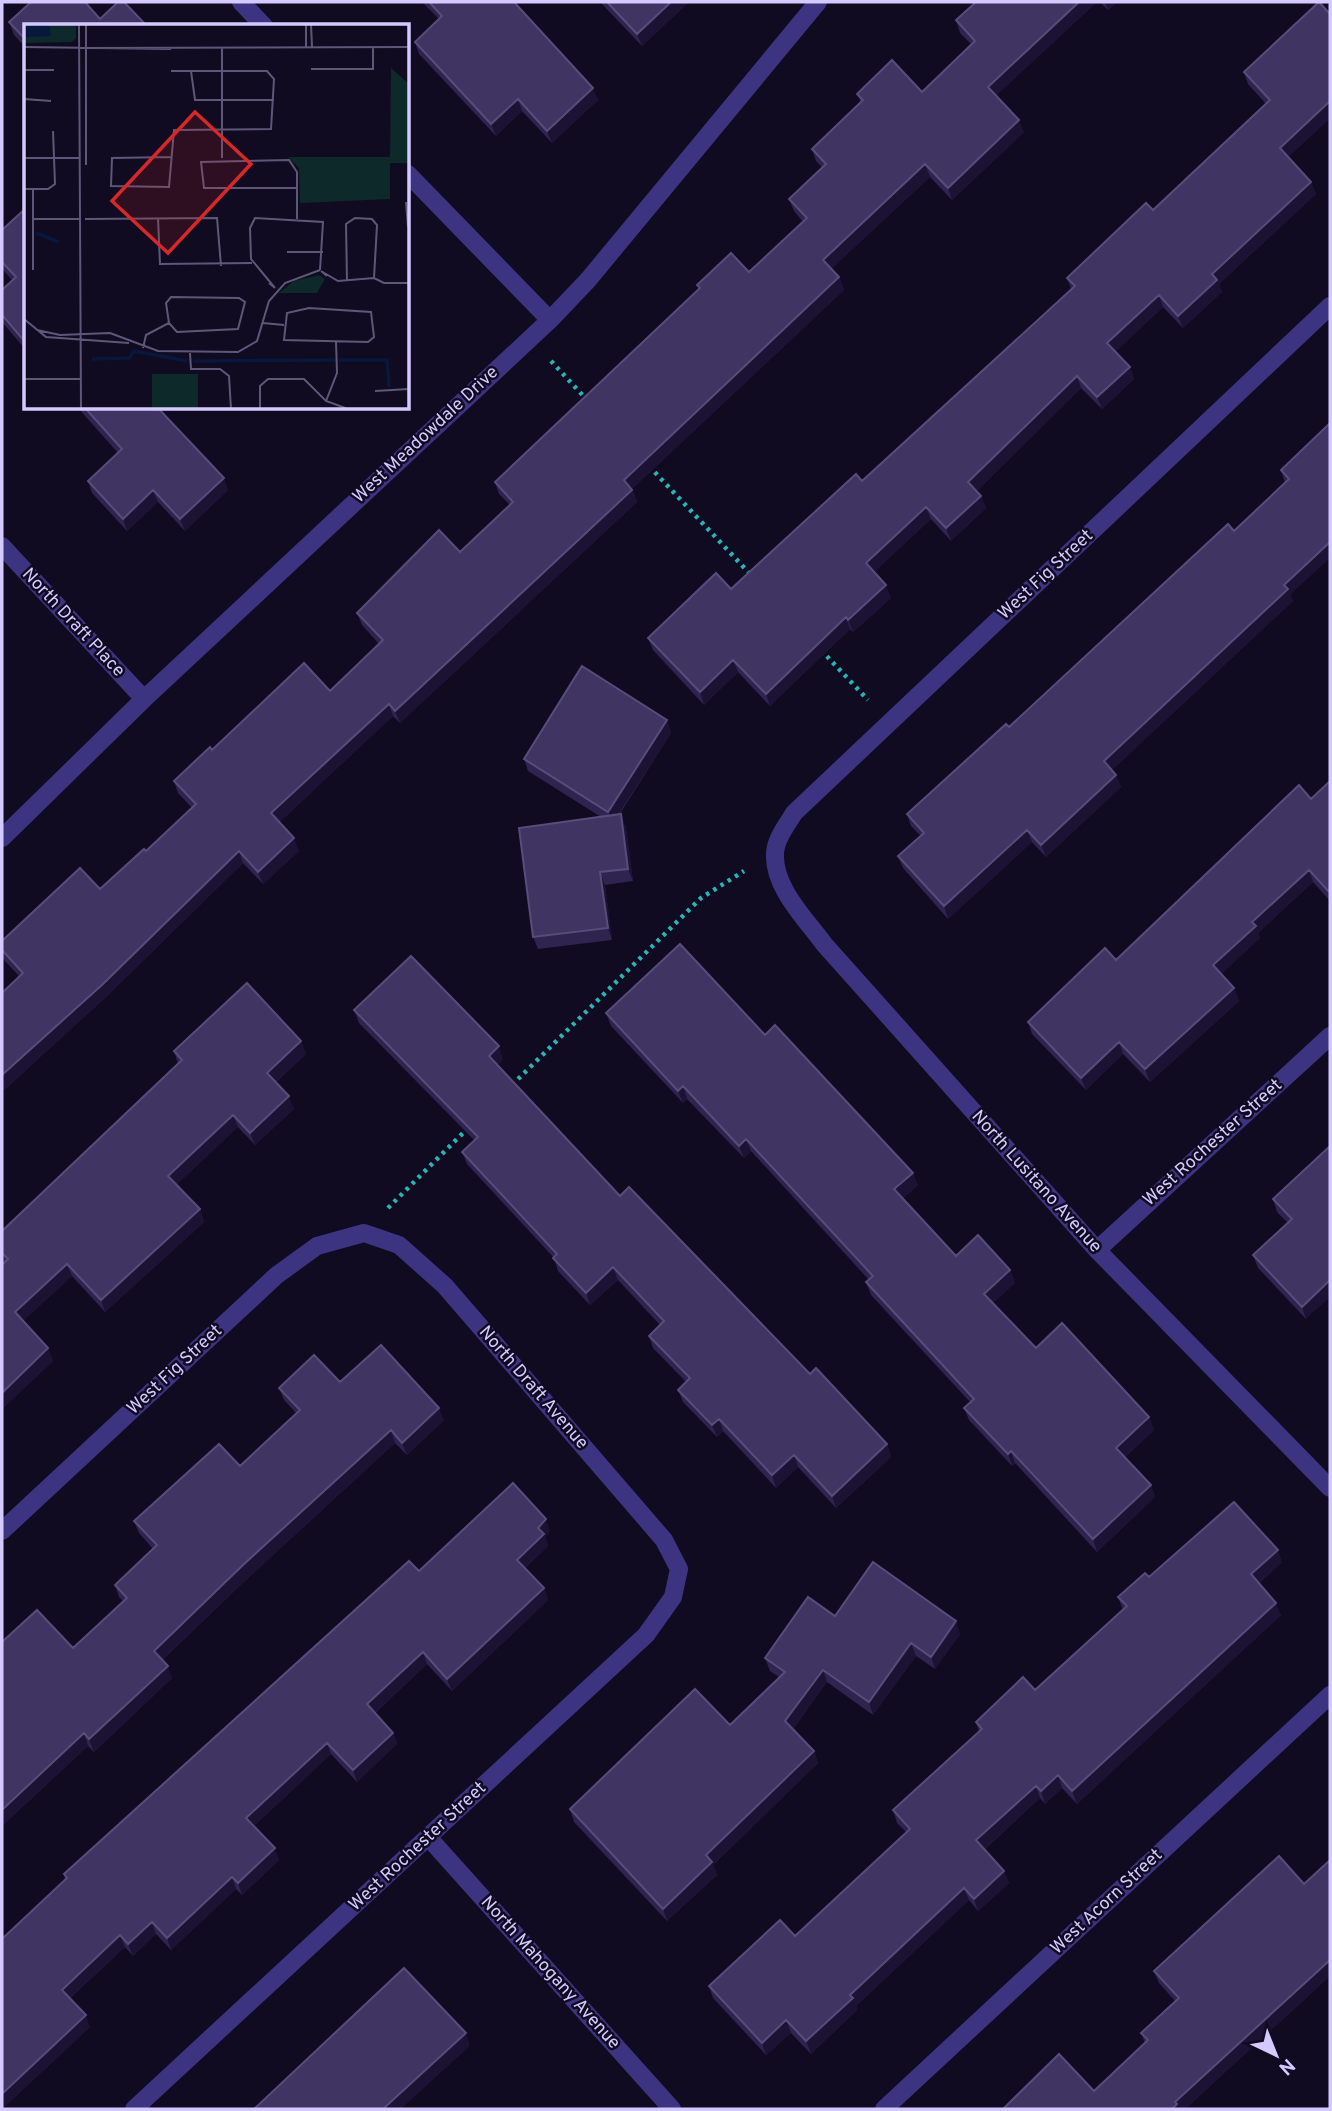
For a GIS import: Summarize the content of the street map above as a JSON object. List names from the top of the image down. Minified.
{"streets":{"street":["West Meadowdale Drive","West Fig Street","North Draft Place","West Rochester Street","North Lusitano Avenue","North Draft Avenue","West Acorn Street","North Mahogany Avenue"]},"crossings":[["West Meadowdale Drive","North Draft Place"],["West Fig Street","North Lusitano Avenue"],["West Fig Street","North Draft Avenue"],["West Rochester Street","North Lusitano Avenue"],["West Rochester Street","North Draft Avenue"],["West Rochester Street","North Mahogany Avenue"]],"north":"bottom right"}
